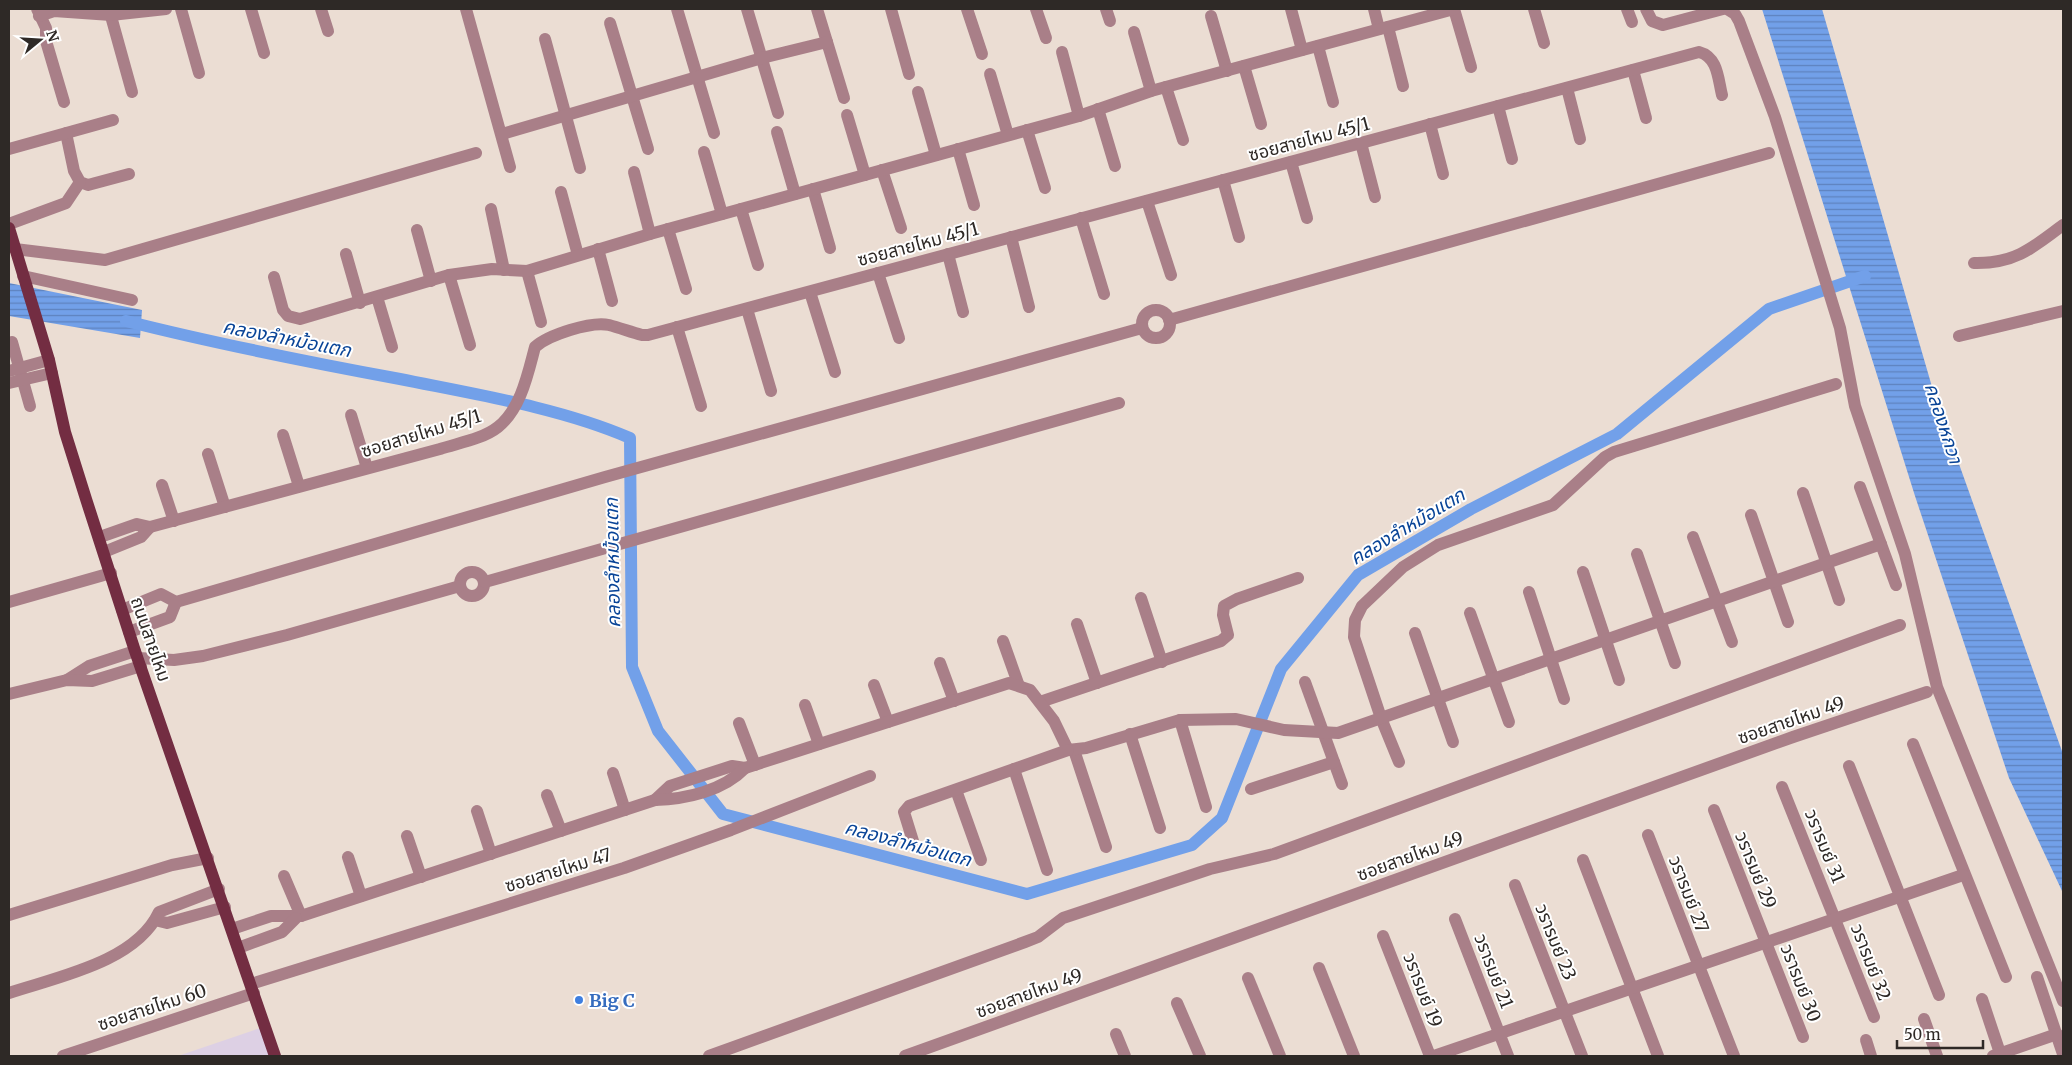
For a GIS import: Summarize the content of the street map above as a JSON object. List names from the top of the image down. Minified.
{"streets":{"main road":["ถนนสายไหม"],"street":["ซอยสายไหม 45/1","ซอยสายไหม 49","วรารมย์ 31","ซอยสายไหม 47","วรารมย์ 29","วรารมย์ 27","วรารมย์ 23","วรารมย์ 32","วรารมย์ 21","วรารมย์ 30","วรารมย์ 19","ซอยสายไหม 60"]},"crossings":[["ซอยสายไหม 45/1","ถนนสายไหม"],["ถนนสายไหม","ซอยสายไหม 47"],["ถนนสายไหม","ซอยสายไหม 60"],["วรารมย์ 31","วรารมย์ 32"],["ซอยสายไหม 47","ซอยสายไหม 60"],["วรารมย์ 29","วรารมย์ 30"]],"water":["คลองลำหม้อแตก","คลองหกวา"],"places":["Big C"],"scale_bar":"50 m","north":"right"}
